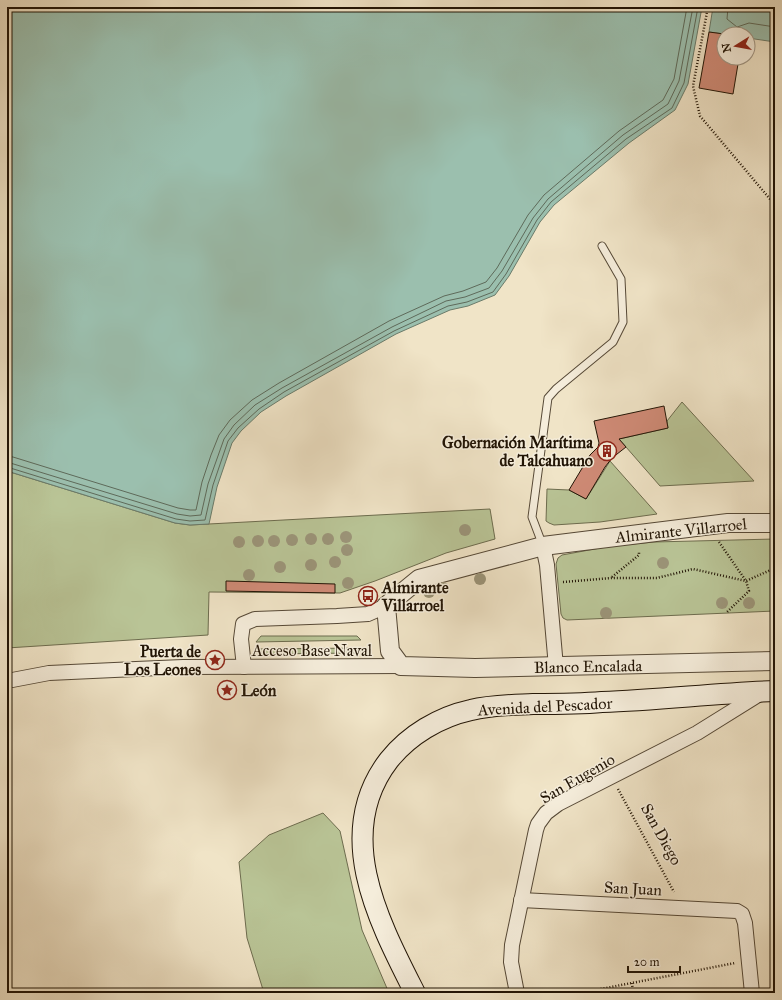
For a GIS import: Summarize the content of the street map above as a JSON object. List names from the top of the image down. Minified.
{"streets":{"main road":["Avenida del Pescador"],"street":["Almirante Villarroel","Acceso Base Naval","Blanco Encalada","San Eugenio","San Juan"],"path":["San Diego"]},"crossings":[["Almirante Villarroel","Acceso Base Naval"],["Acceso Base Naval","Blanco Encalada"],["Avenida del Pescador","San Eugenio"],["San Eugenio","San Diego"],["San Eugenio","San Juan"],["San Diego","San Juan"]],"places":{"building":["Gobernación Marítima de Talcahuano"],"bus stop":["Almirante Villarroel"],"place":["Puerta de Los Leones","León"]},"scale_bar":"20 m","north":"left"}
